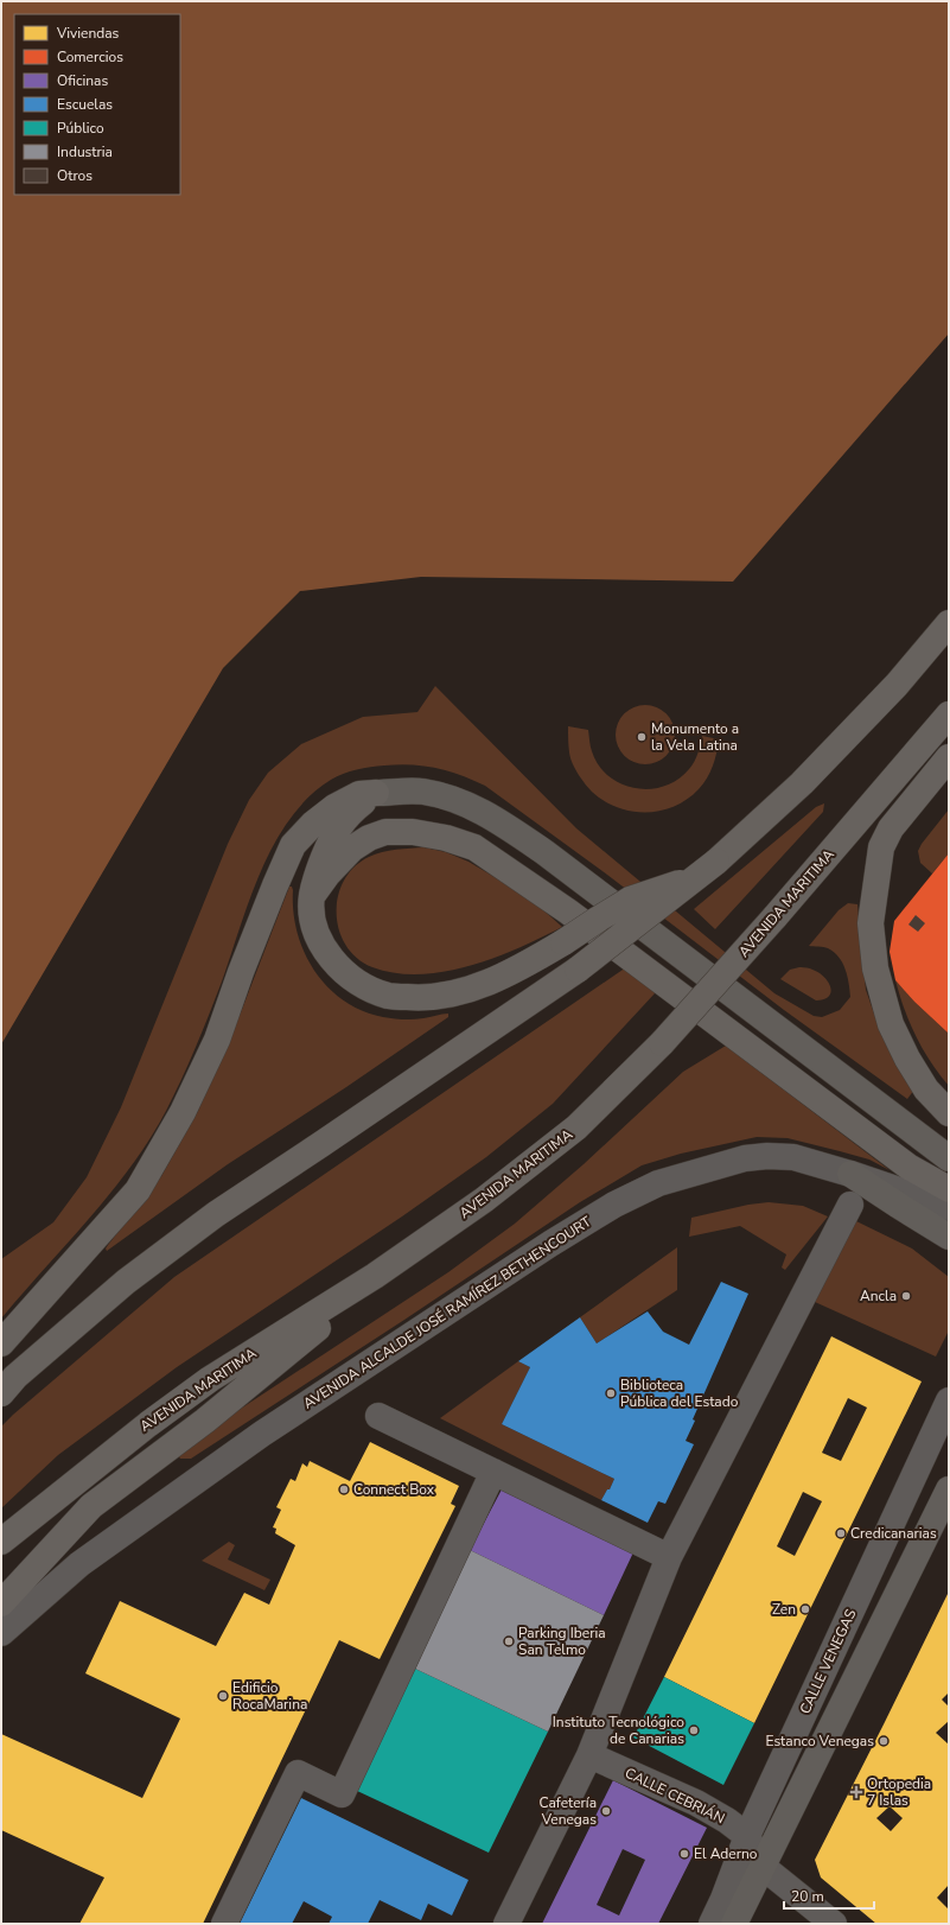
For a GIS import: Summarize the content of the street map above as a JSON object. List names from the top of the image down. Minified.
{"streets":{"highway":["AVENIDA MARITIMA"],"street":["AVENIDA ALCALDE JOSÉ RAMÍREZ BETHENCOURT","CALLE VENEGAS","CALLE CEBRIÁN"]},"crossings":[["CALLE VENEGAS","CALLE CEBRIÁN"]],"places":{"other":["Monumento a la Vela Latina","Ancla","Biblioteca Pública del Estado","Connect Box","Credicanarias","Zen","Parking Iberia San Telmo","Edificio RocaMarina","Instituto Tecnológico de Canarias","Estanco Venegas","Cafetería Venegas","El Aderno"],"health":["Ortopedia 7 Islas"]},"legend":["Viviendas","Comercios","Oficinas","Escuelas","Público","Industria","Otros"],"scale_bar":"20 m"}
